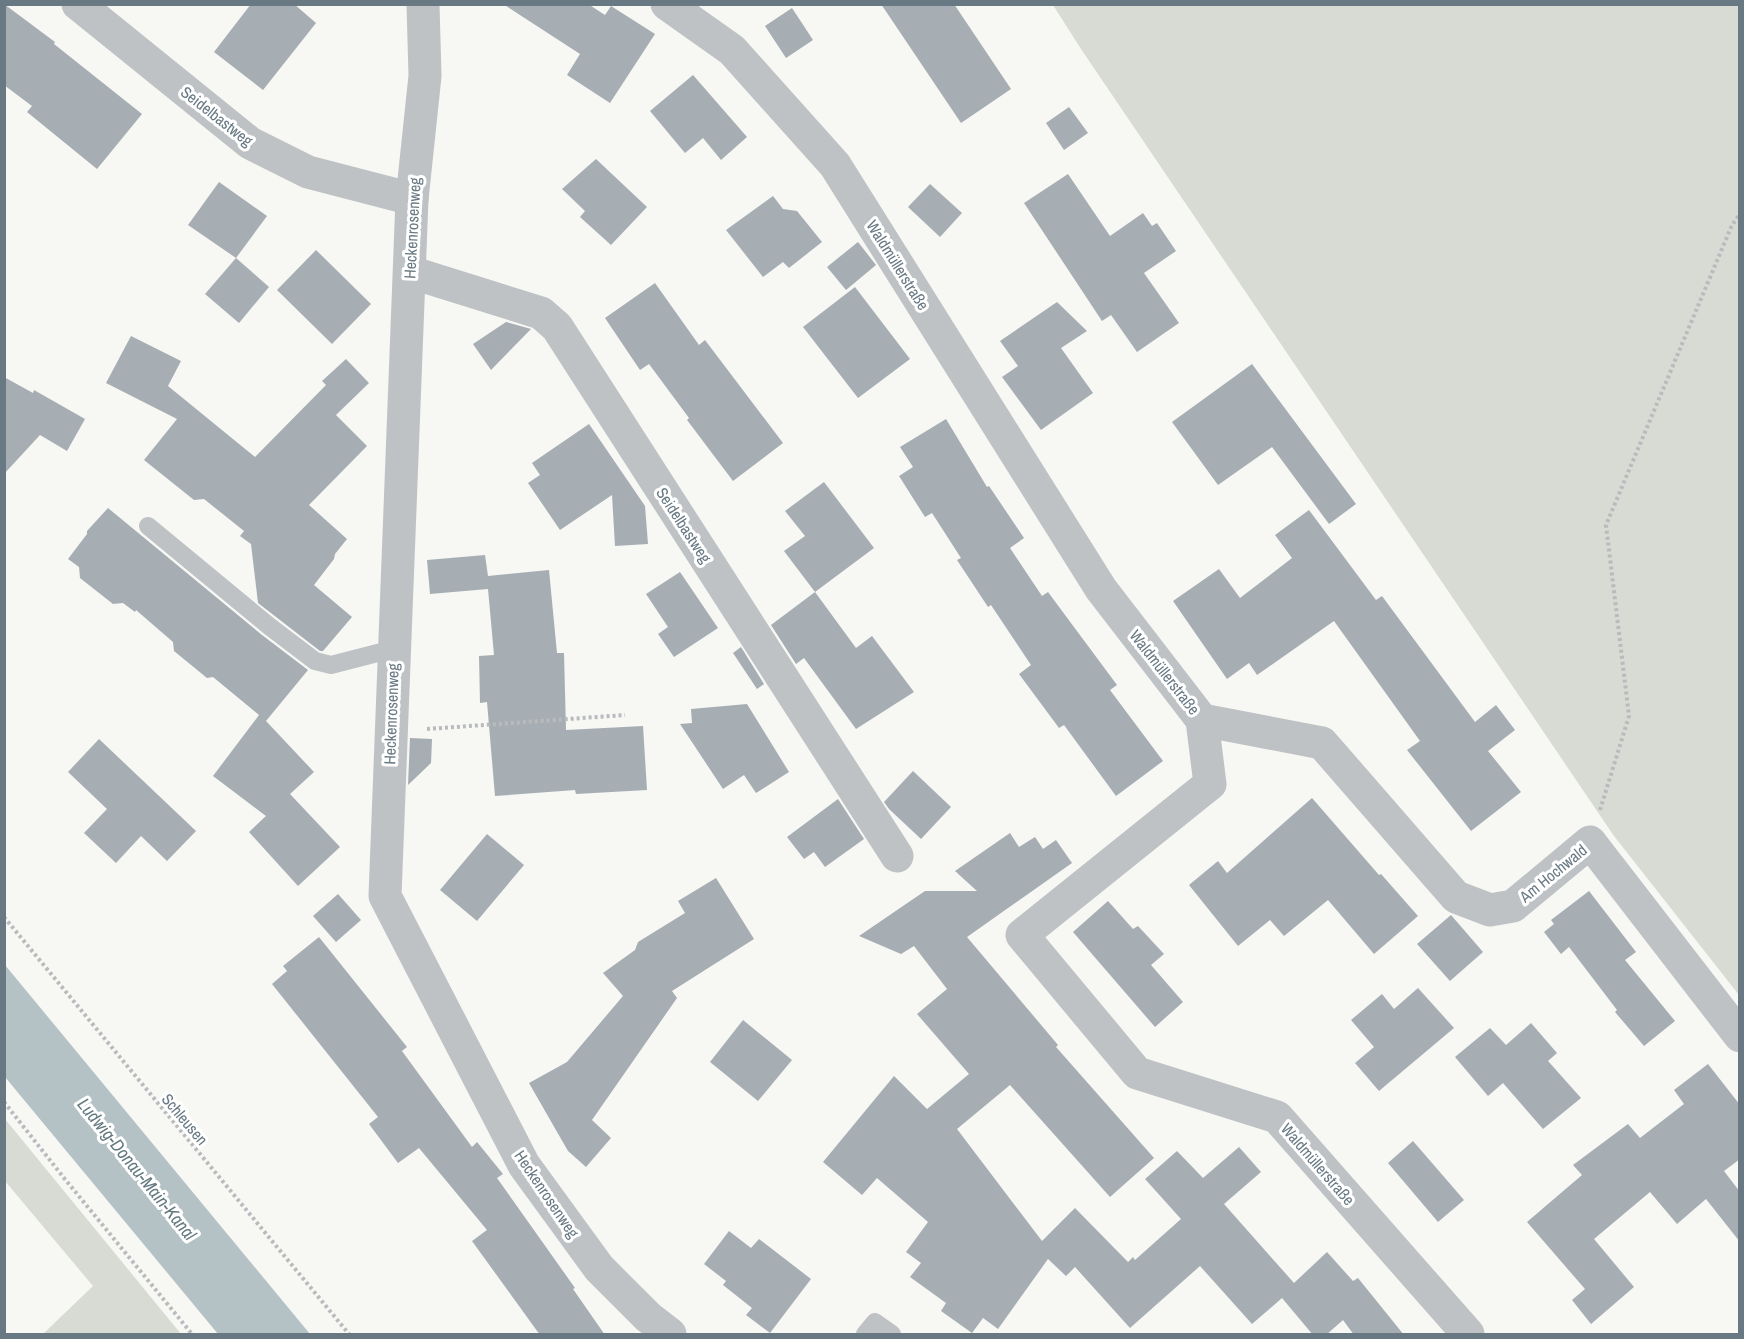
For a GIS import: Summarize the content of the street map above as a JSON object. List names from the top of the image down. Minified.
{"streets":{"street":["Seidelbastweg","Heckenrosenweg","Waldmüllerstraße","Am Hochwald"],"path":["Schleusen"]},"crossings":[["Seidelbastweg","Heckenrosenweg"],["Waldmüllerstraße","Am Hochwald"]],"water":["Ludwig-Donau-Main-Kanal"]}
